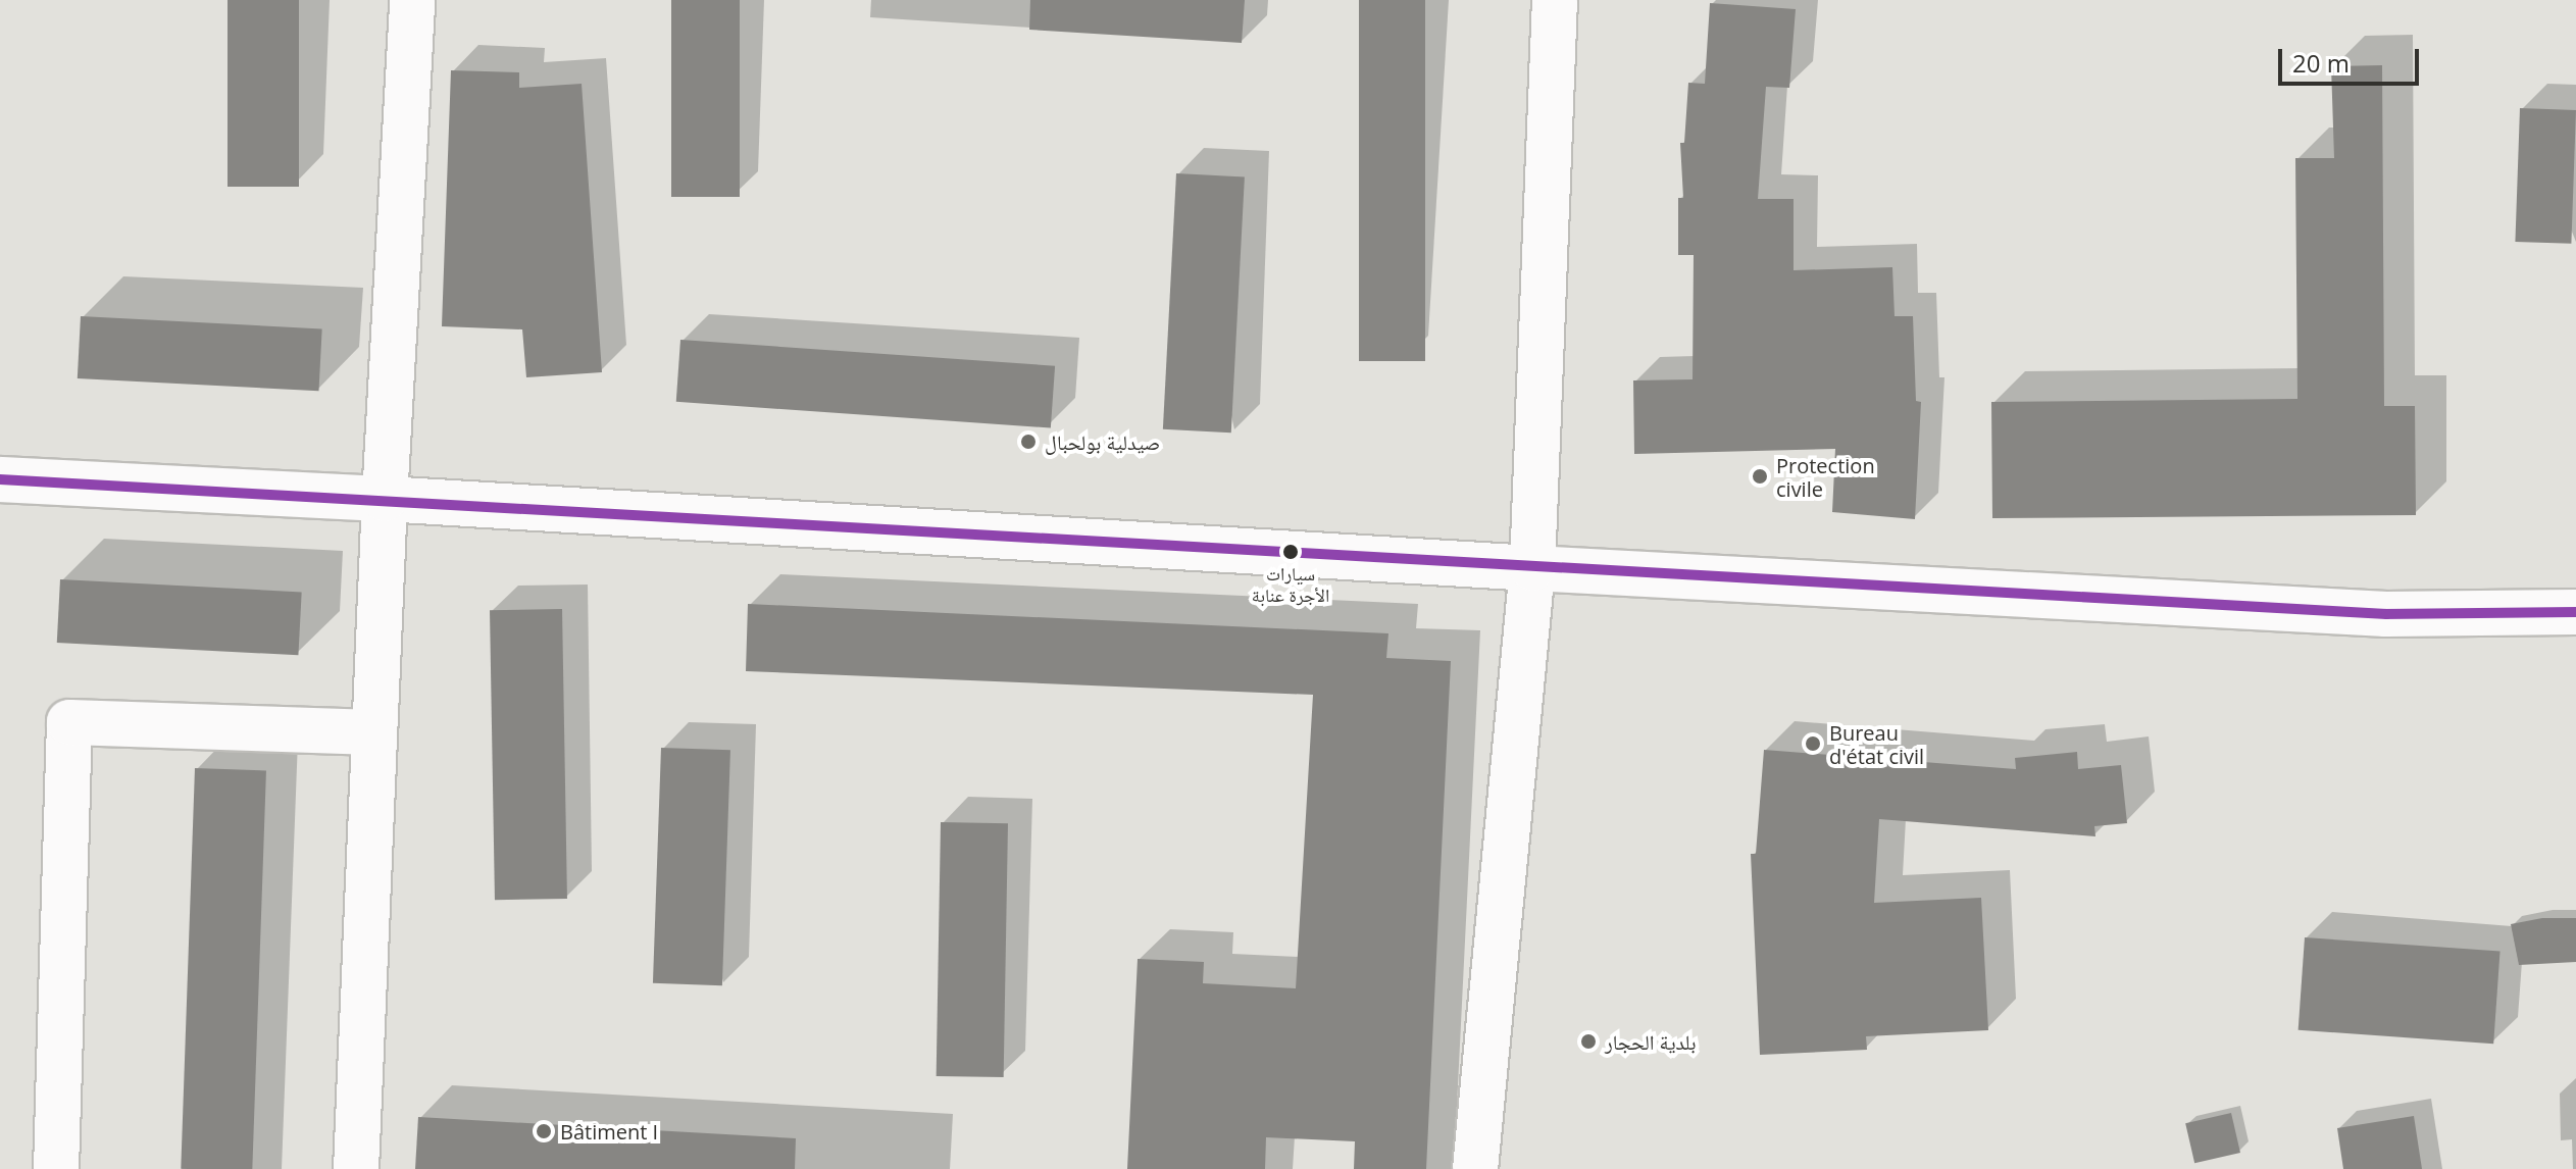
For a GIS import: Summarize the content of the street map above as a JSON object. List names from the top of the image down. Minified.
{"places":["صيدلية بولحبال","Protection civile","سيارات الأجرة عنابة","Bureau d'état civil","بلدية الحجار","Bâtiment I"],"scale_bar":"20 m"}
